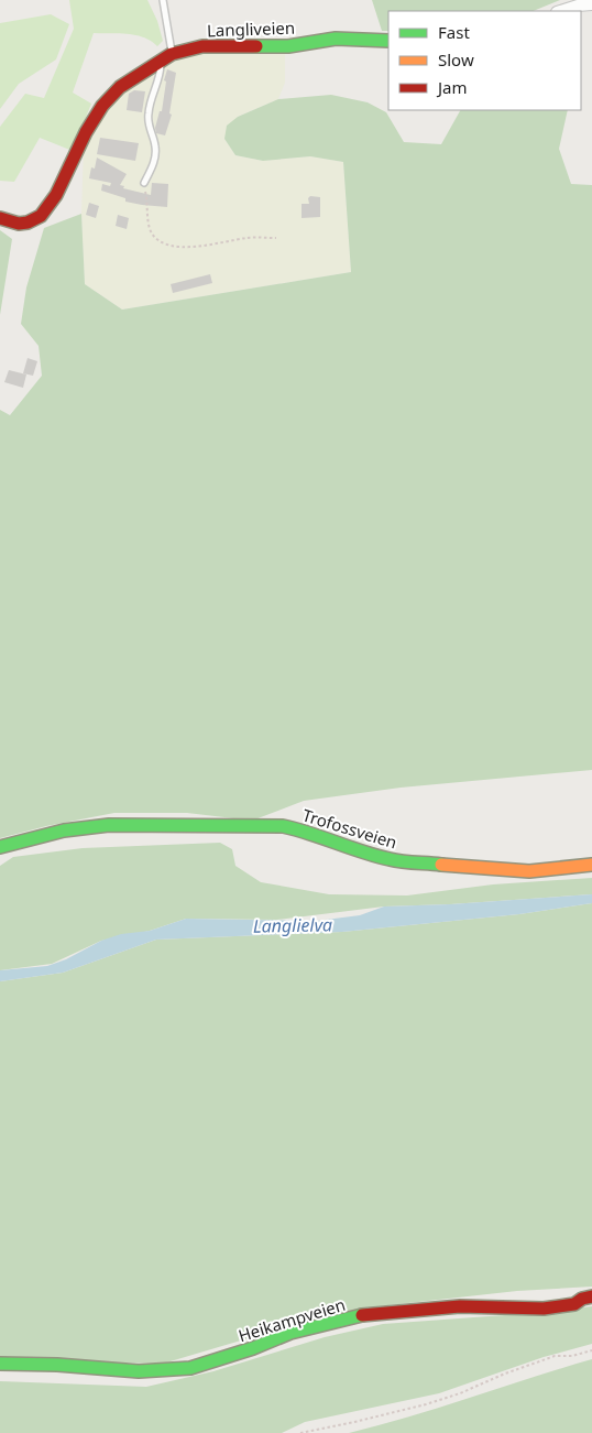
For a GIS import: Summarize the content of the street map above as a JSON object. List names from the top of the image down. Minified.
{"streets":{"street":["Langliveien","Trofossveien","Heikampveien"]},"water":["Langlielva"],"legend":["Fast","Slow","Jam"]}
